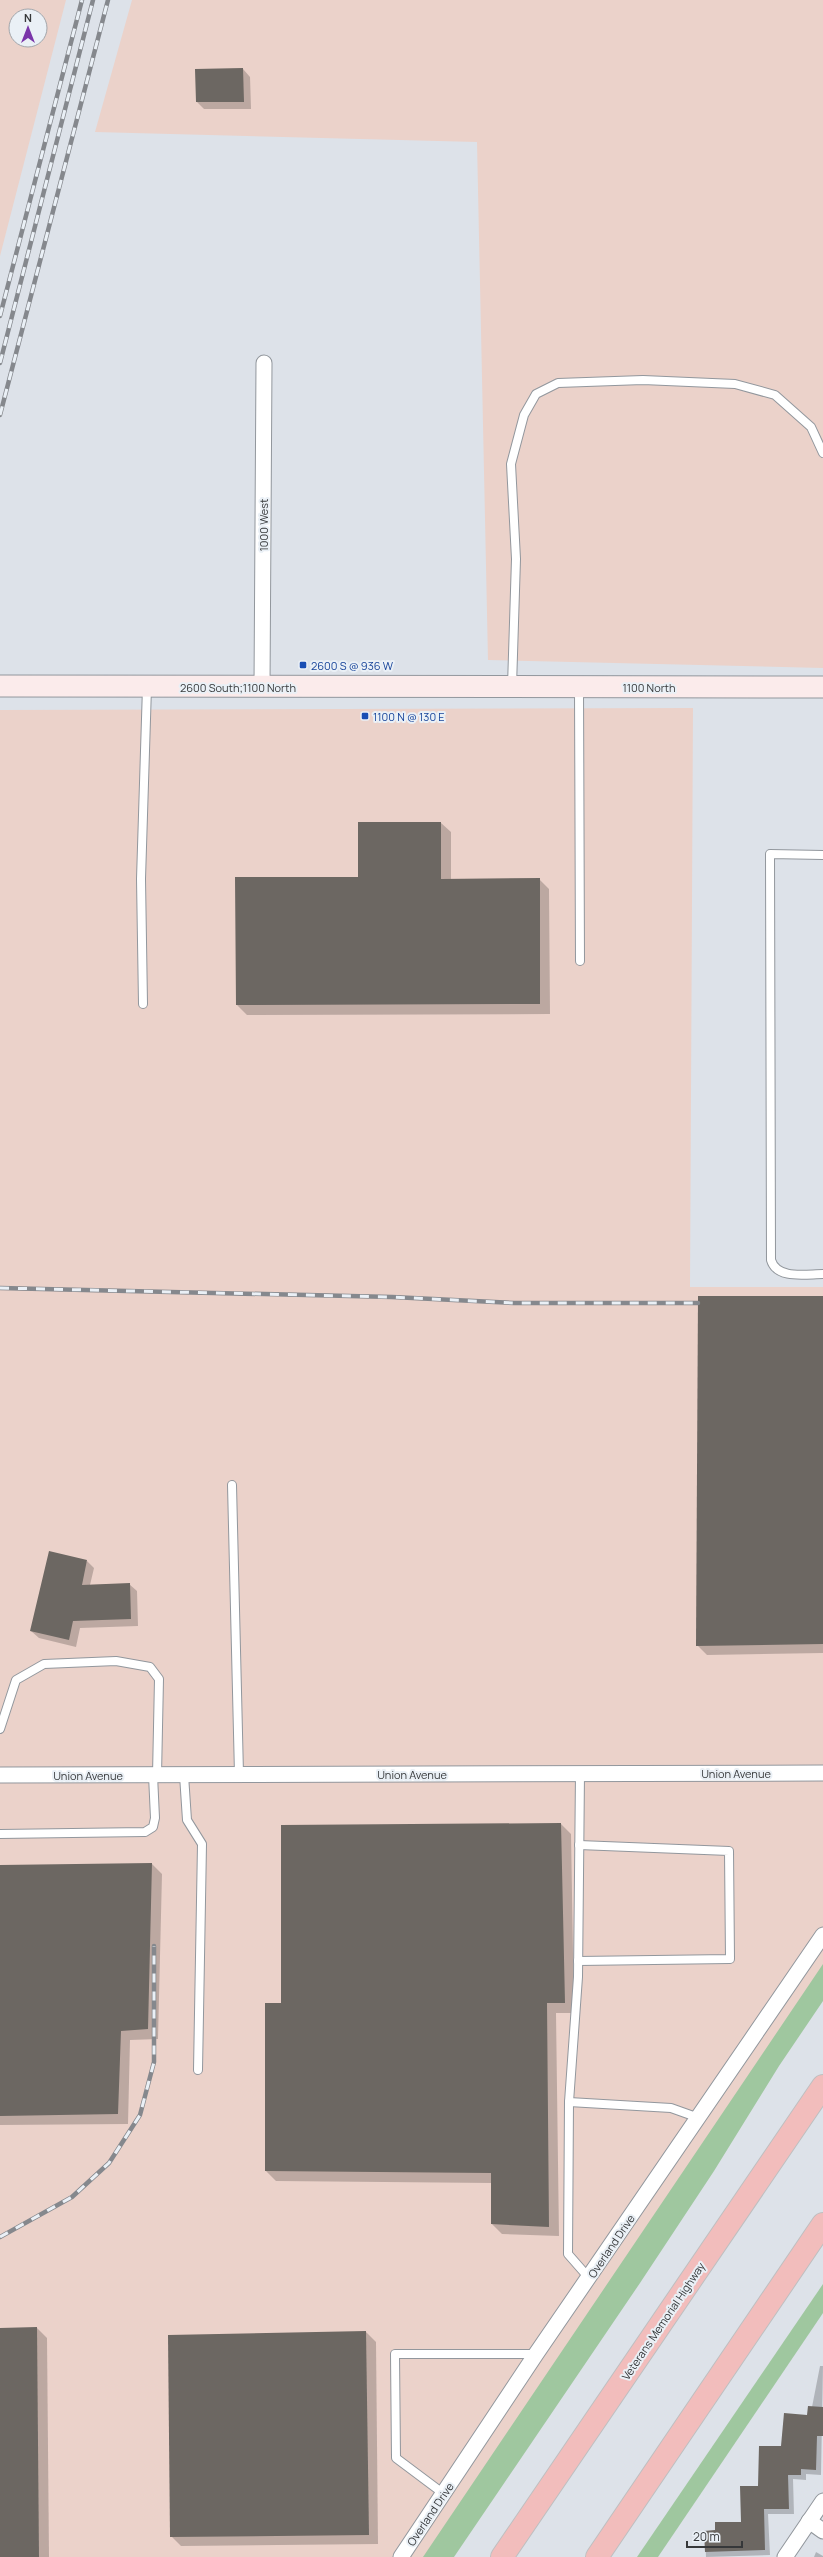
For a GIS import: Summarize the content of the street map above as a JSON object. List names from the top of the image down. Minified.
{"streets":{"highway":["Veterans Memorial Highway"],"main road":["2600 South;1100 North","1100 North"],"street":["1000 West","Union Avenue","Overland Drive"]},"crossings":[["1000 West","2600 South;1100 North"],["2600 South;1100 North","1100 North"]],"places":{"transit":["2600 S @ 936 W","1100 N @ 130 E"]},"scale_bar":"20 m","north":"top"}
